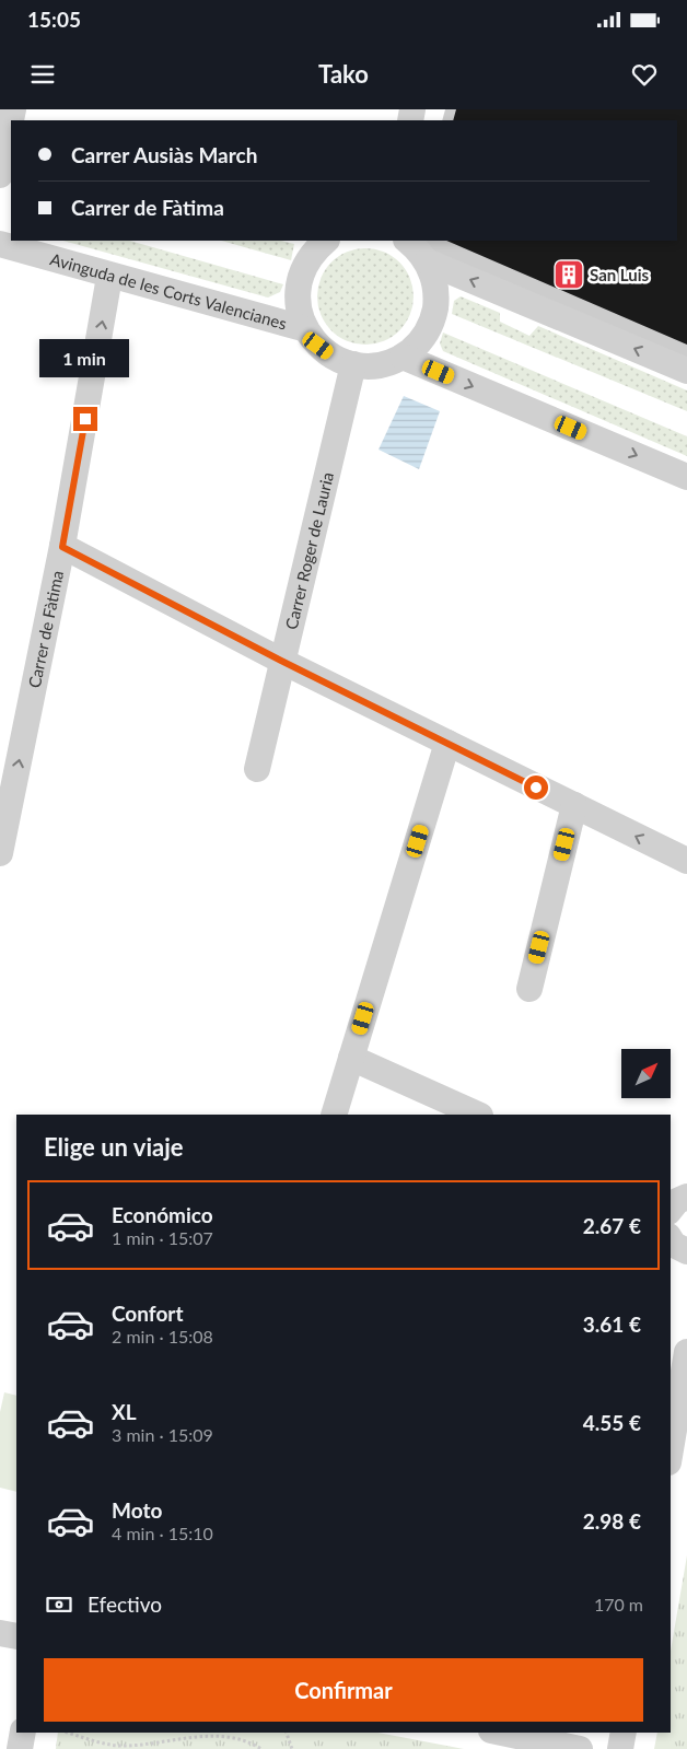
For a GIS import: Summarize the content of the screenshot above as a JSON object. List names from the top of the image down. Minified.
{"streets":{"street":["Avinguda de les Corts Valencianes","Carrer Roger de Lauria","Carrer de Fàtima"]},"crossings":[["Avinguda de les Corts Valencianes","Carrer de Fàtima"]],"one_way":["Carrer de Fàtima"],"places":{"building":["San Luis"]},"north":"top right","page":{"status":"15:05","header":"Tako","banner":["Carrer Ausiàs March","Carrer de Fàtima"],"bubble":"1 min","heading":"Elige un viaje","list":[{"name":"Económico","note":"1 min · 15:07","value":"2.67 €"},{"name":"Confort","note":"2 min · 15:08","value":"3.61 €"},{"name":"XL","note":"3 min · 15:09","value":"4.55 €"},{"name":"Moto","note":"4 min · 15:10","value":"2.98 €"}],"pay":["Efectivo","170 m"],"buttons":"Confirmar"}}
